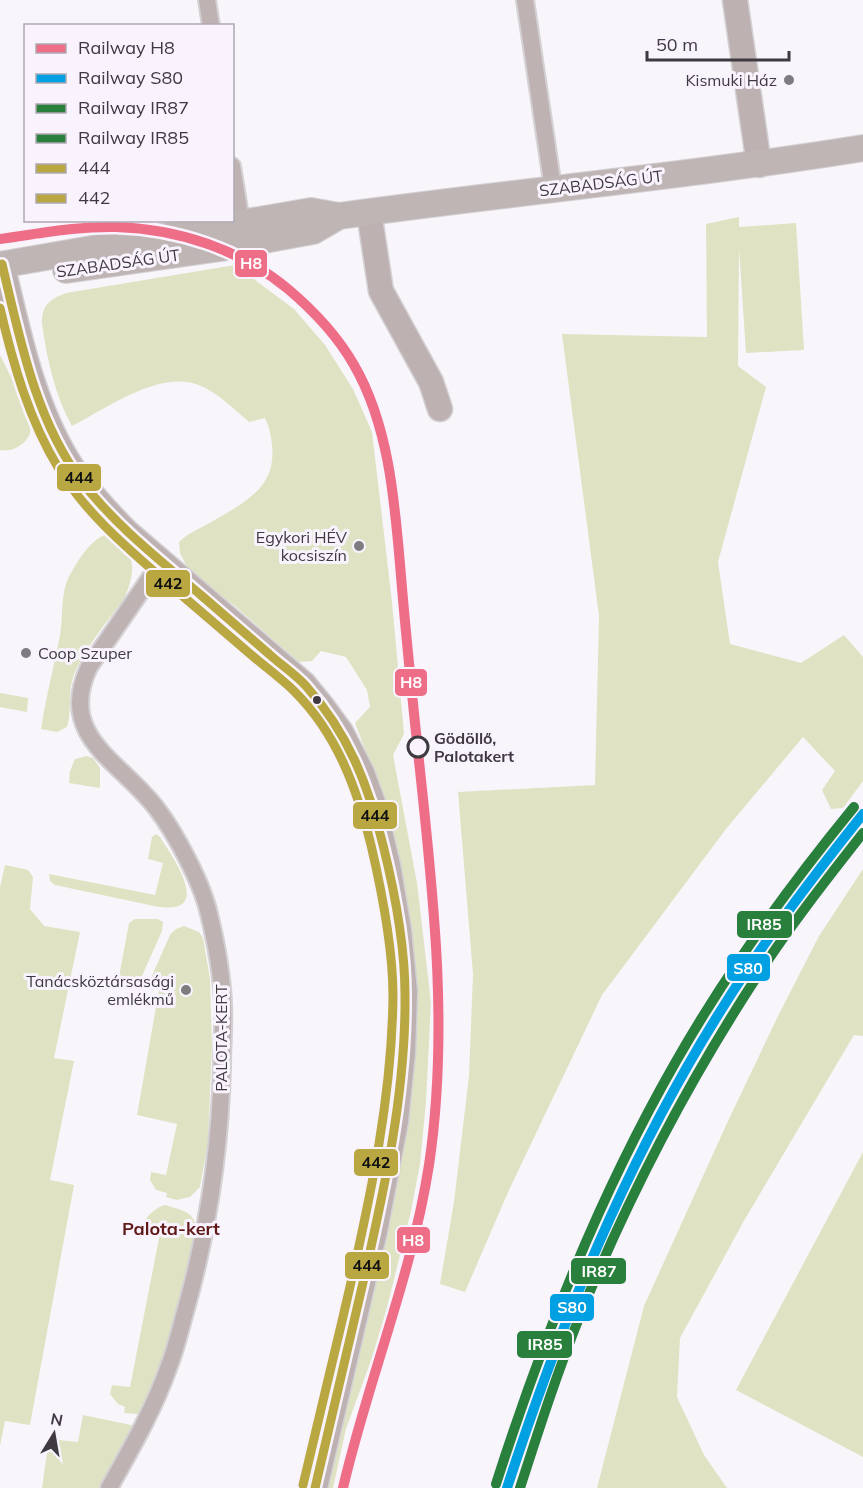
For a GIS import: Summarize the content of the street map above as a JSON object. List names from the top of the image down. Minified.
{"streets":{"main road":["SZABADSÁG ÚT"],"street":["PALOTA-KERT"]},"districts":["Palota-kert"],"places":["Kismuki Ház","Egykori HÉV kocsiszín","Coop Szuper","Gödöllő, Palotakert","Tanácsköztársasági emlékmű"],"lines":["rail line H8","transit line 444","transit line 442","rail line IR85","rail line S80","rail line IR87"],"legend":["Railway H8","Railway S80","Railway IR87","Railway IR85","444","442"],"scale_bar":"50 m","north":"top"}
